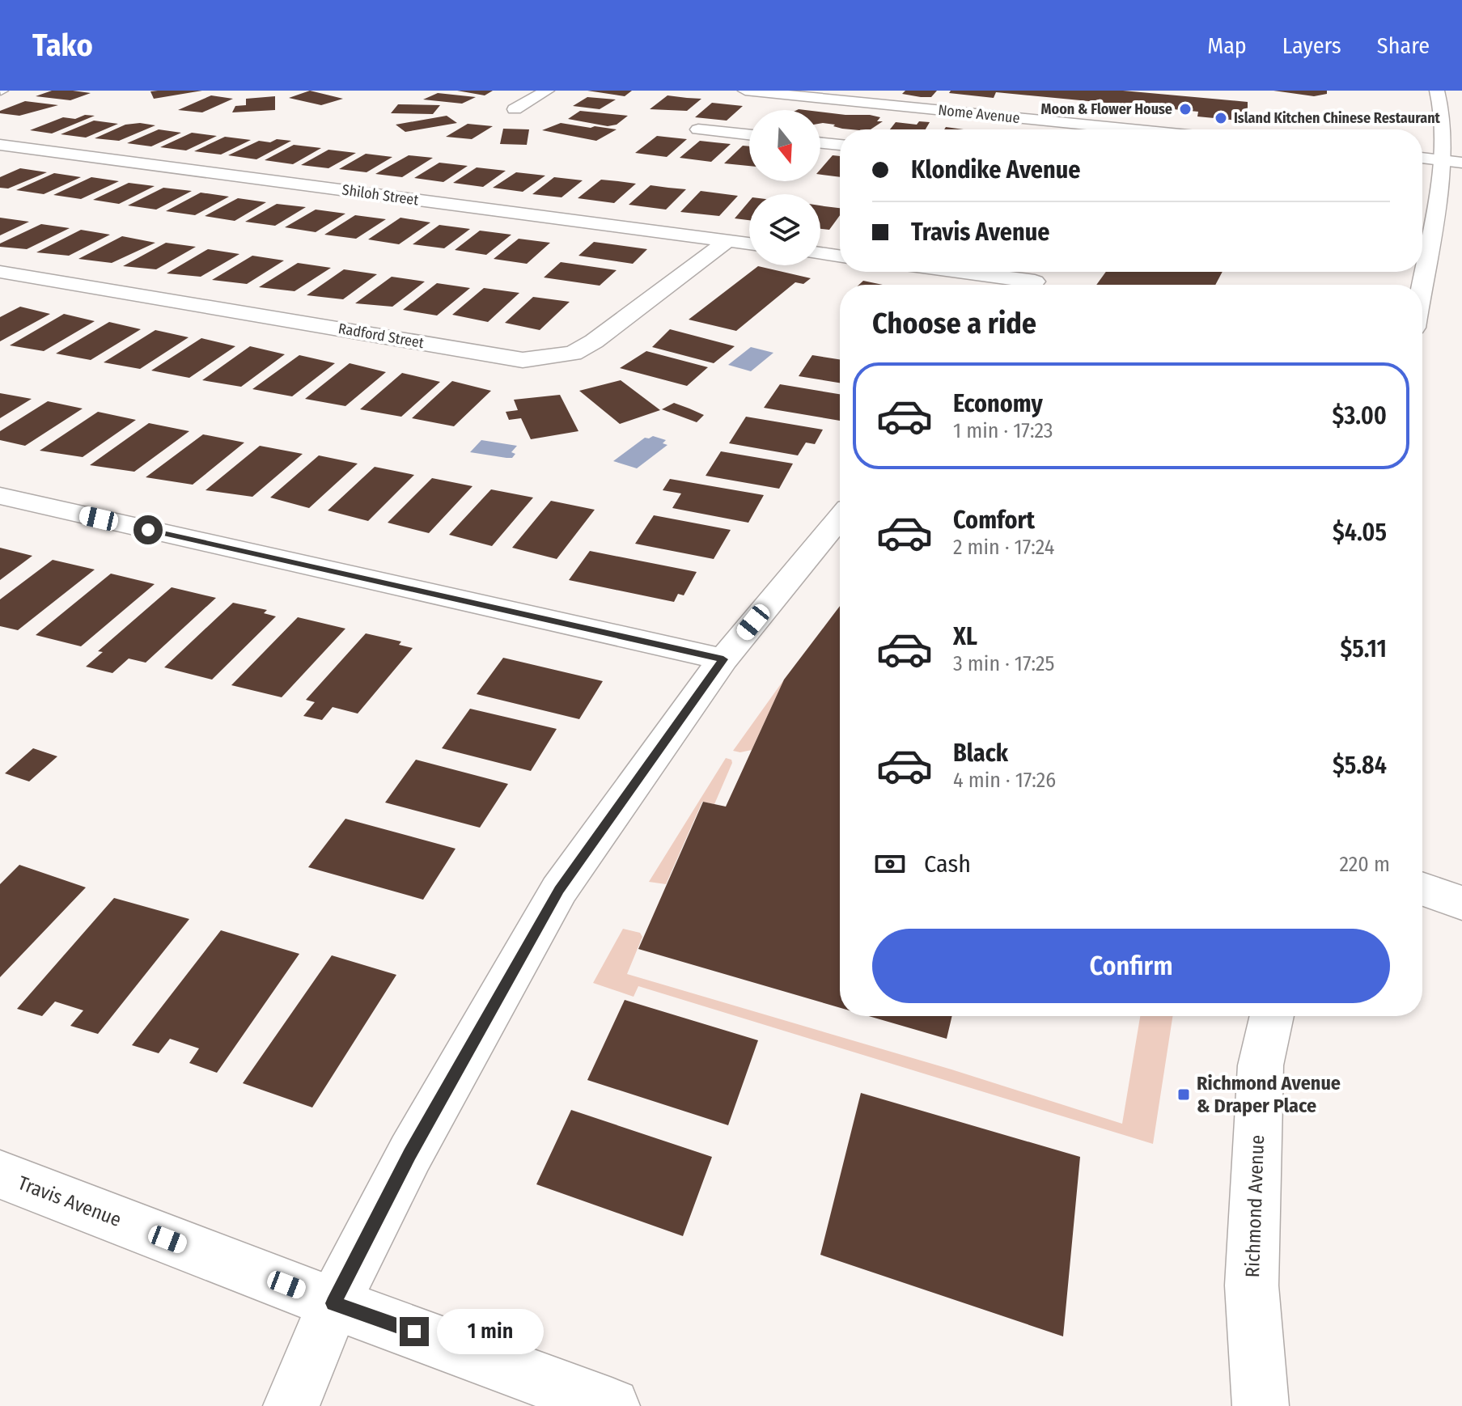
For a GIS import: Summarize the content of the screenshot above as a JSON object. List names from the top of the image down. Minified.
{"streets":{"street":["Nome Avenue","Shiloh Street","Radford Street","Travis Avenue","Richmond Avenue"]},"crossings":[["Shiloh Street","Radford Street"]],"places":{"other":["Moon & Flower House","Island Kitchen Chinese Restaurant"],"transit":["Richmond Avenue & Draper Place"]},"north":"bottom","page":{"header":"Tako","nav":["Map","Layers","Share"],"banner":["Klondike Avenue","Travis Avenue"],"heading":"Choose a ride","list":[{"name":"Economy","note":"1 min · 17:23","value":"$3.00"},{"name":"Comfort","note":"2 min · 17:24","value":"$4.05"},{"name":"XL","note":"3 min · 17:25","value":"$5.11"},{"name":"Black","note":"4 min · 17:26","value":"$5.84"}],"pay":["Cash","220 m"],"buttons":"Confirm","bubble":"1 min"}}
